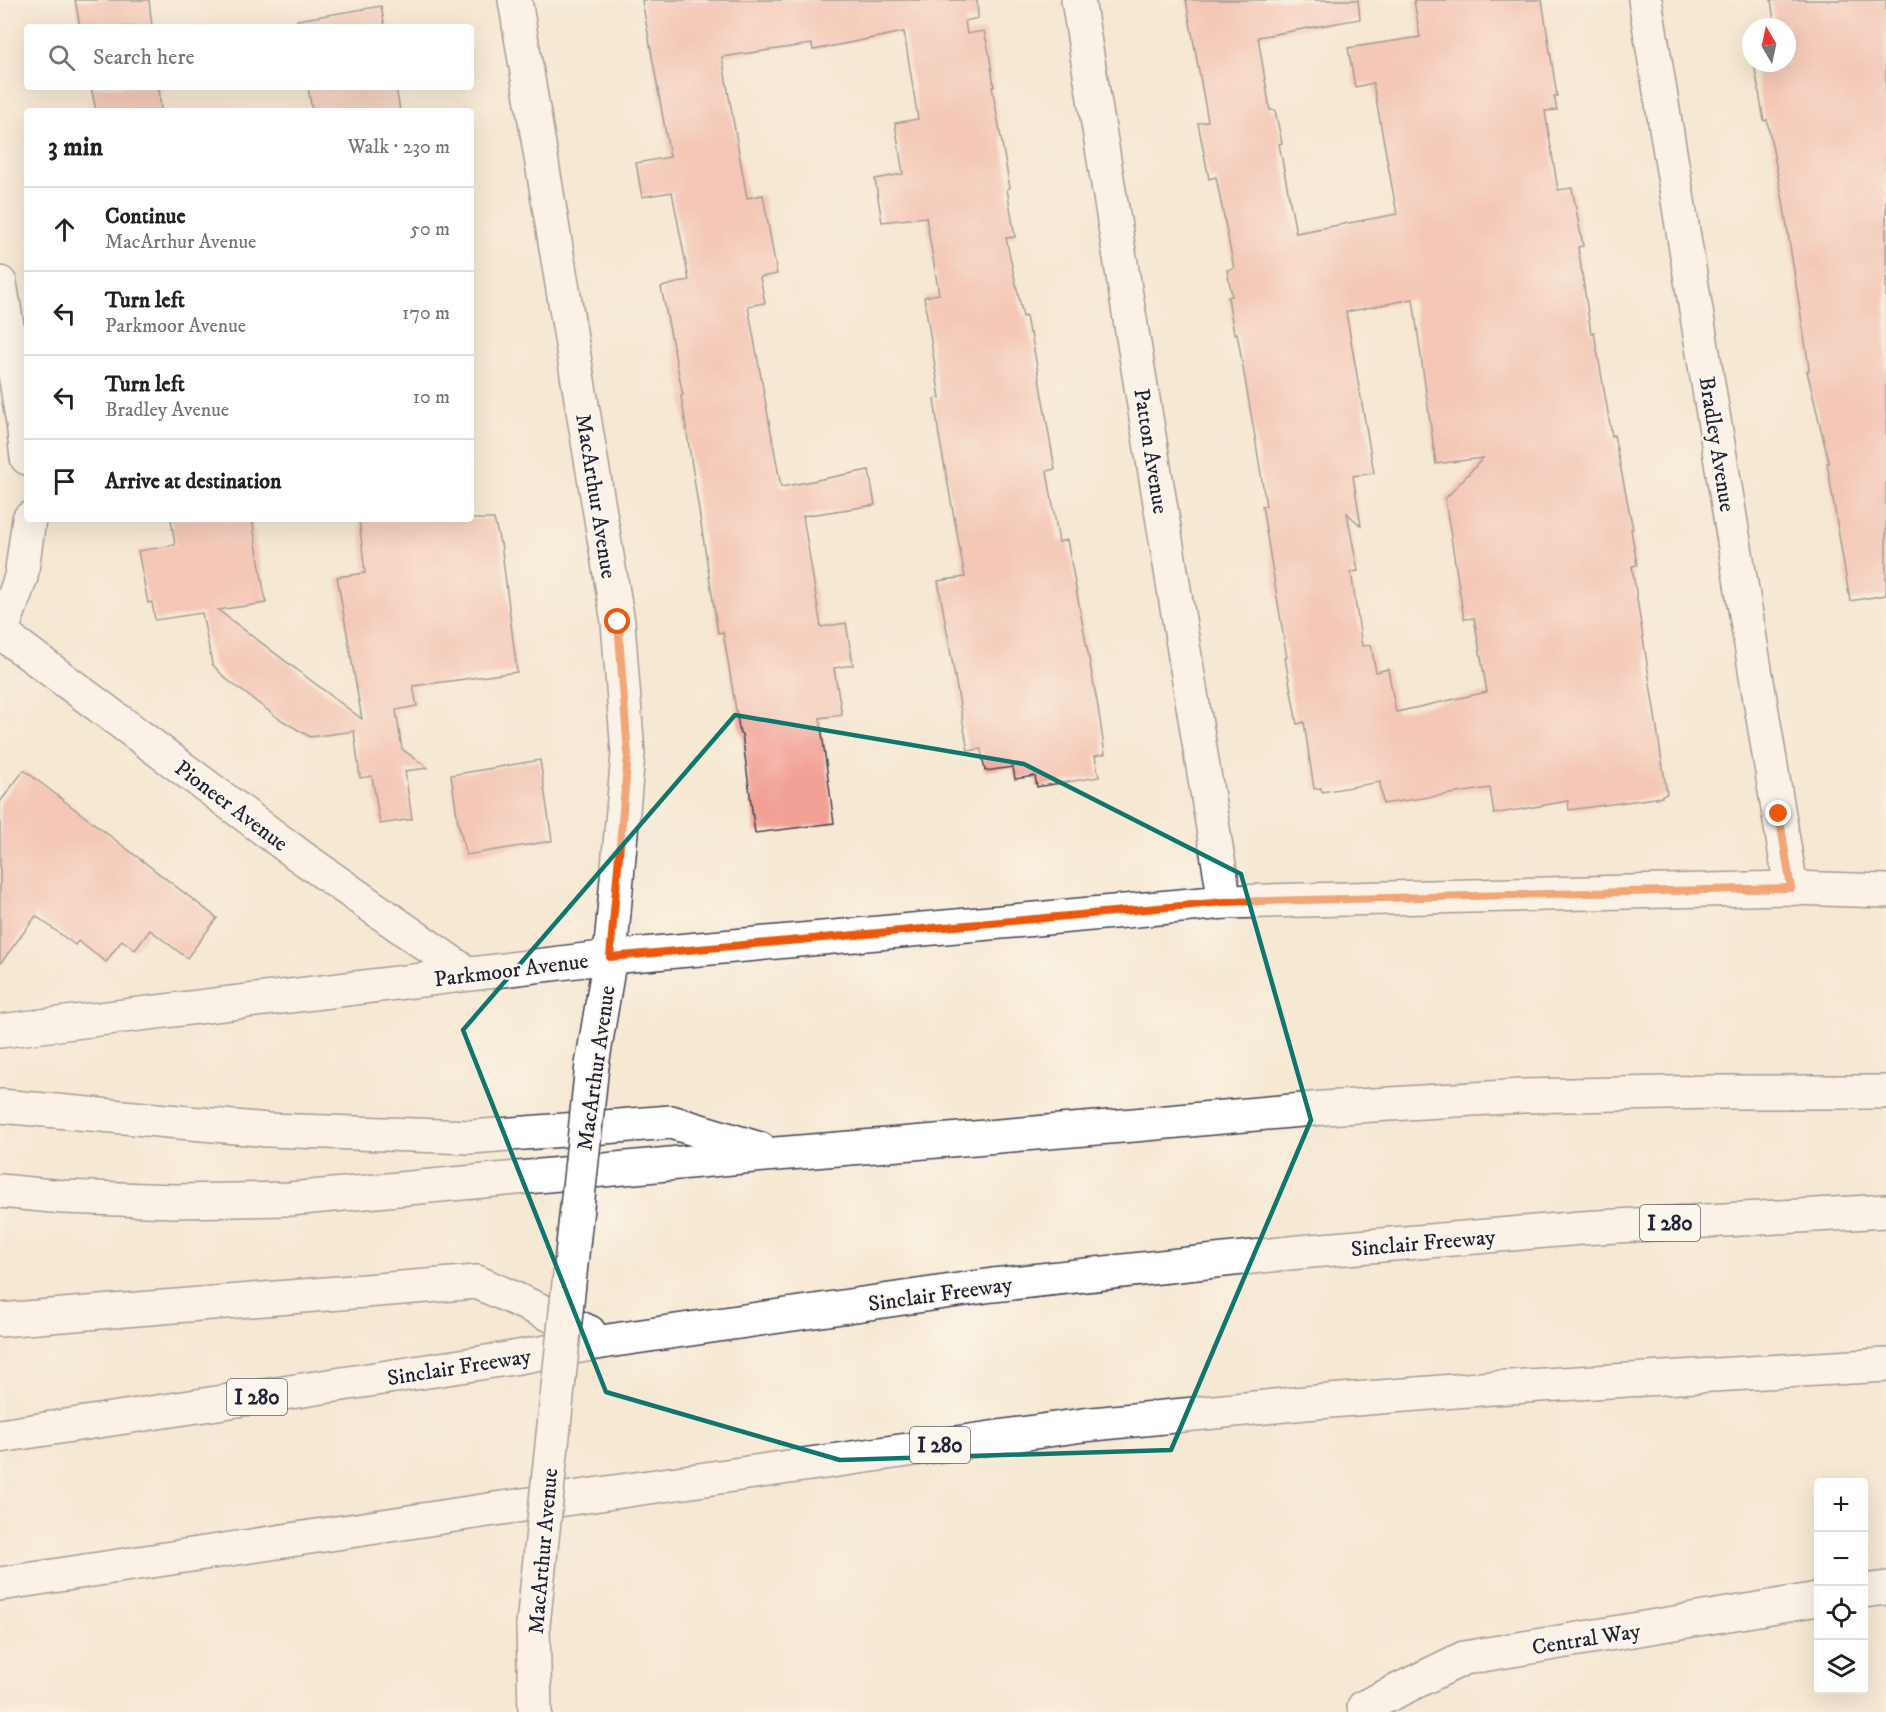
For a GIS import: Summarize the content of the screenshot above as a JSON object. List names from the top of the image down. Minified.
{"streets":{"main road":["Bradley Avenue","Patton Avenue","MacArthur Avenue","Pioneer Avenue","Parkmoor Avenue","I 280","Sinclair Freeway","Central Way"]},"crossings":[["Bradley Avenue","Parkmoor Avenue"],["Patton Avenue","Parkmoor Avenue"],["MacArthur Avenue","Parkmoor Avenue"],["Pioneer Avenue","Parkmoor Avenue"]],"north":"top","page":{"search":"Search here","heading":["3 min","Walk · 230 m"],"list":[["Continue","MacArthur Avenue","50 m"],["Turn left","Parkmoor Avenue","170 m"],["Turn left","Bradley Avenue","10 m"],"Arrive at destination"],"map_buttons":["+","−"]}}
